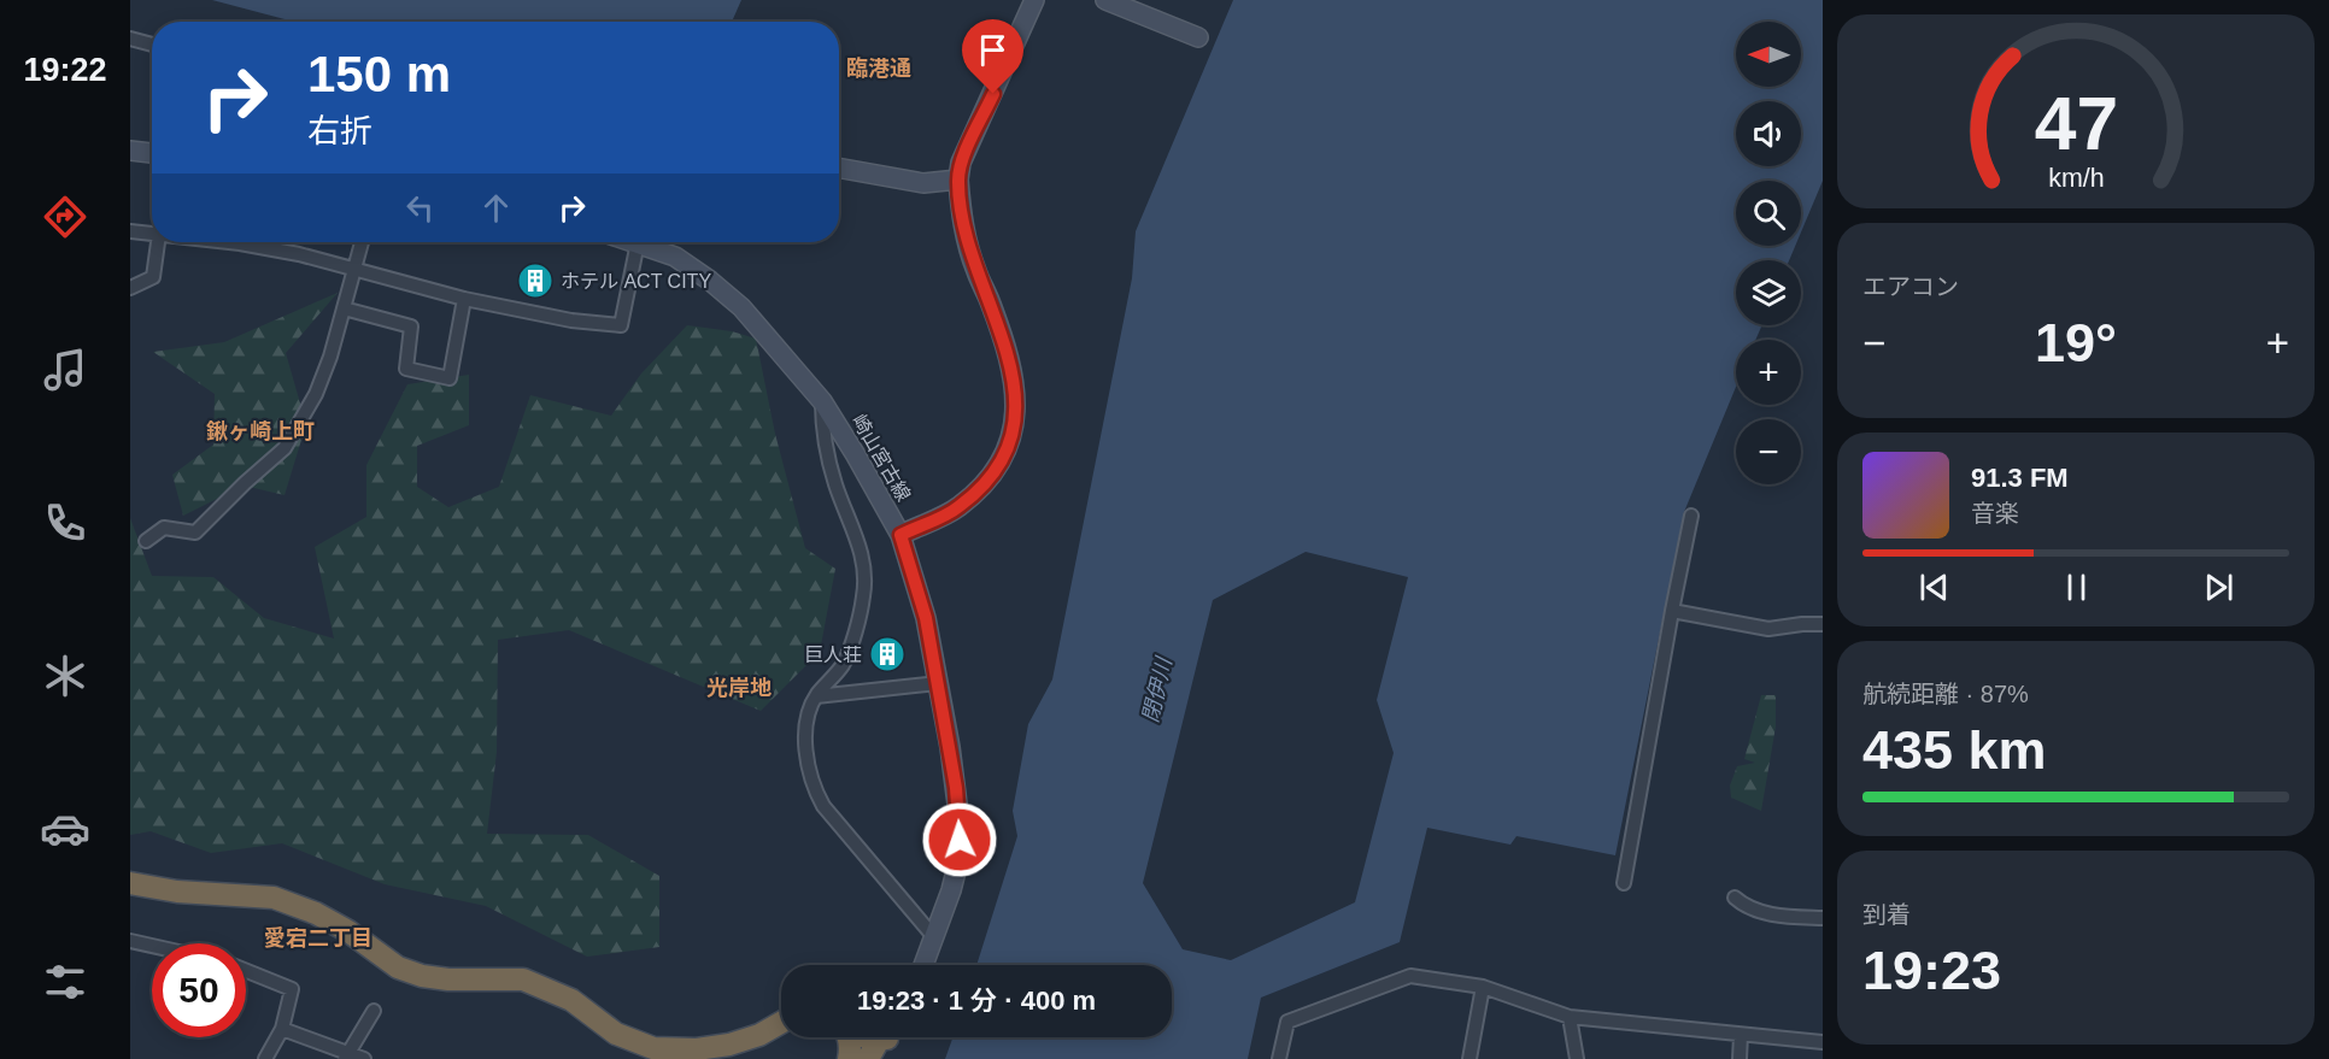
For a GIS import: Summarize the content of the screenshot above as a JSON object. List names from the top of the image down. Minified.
{"streets":{"main road":["崎山宮古線"]},"districts":["臨港通","鍬ヶ崎上町","光岸地","愛宕二丁目"],"water":["閉伊川"],"places":{"building":["ホテル ACT CITY","巨人荘"]},"north":"left","page":{"tabs":"19:22","map_buttons":["+","−"],"turn":["150 m","右折"],"tile":["エアコン",["航続距離 · 87%","435 km"],["到着","19:23"]],"heat":["−","19°","+"],"song":["91.3 FM","音楽"],"limit":"50","trip":"19:23 · 1 分 · 400 m","gauge":["47","km/h"]}}
